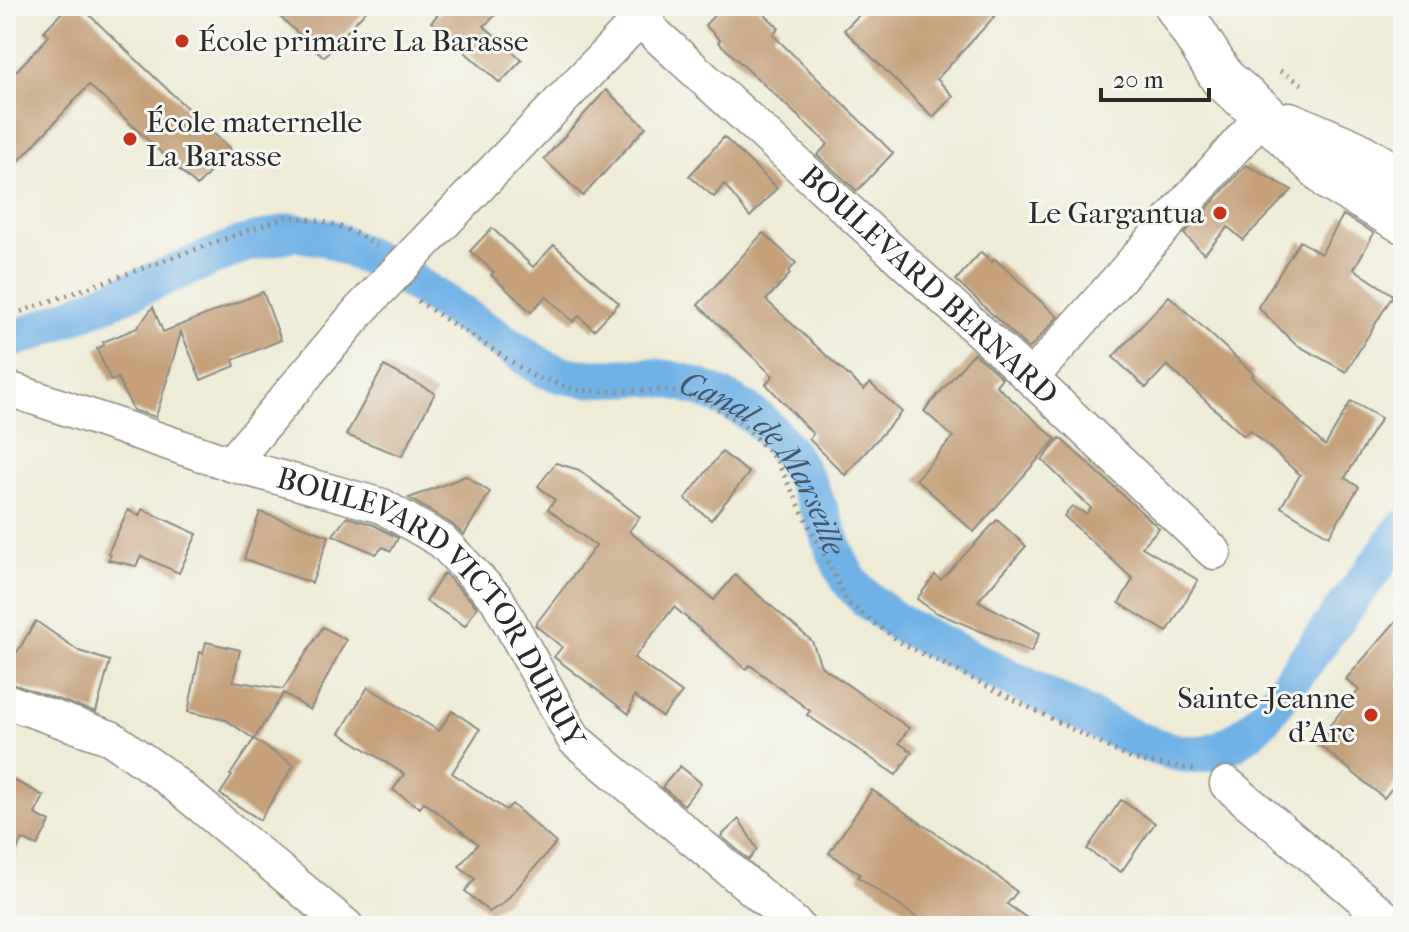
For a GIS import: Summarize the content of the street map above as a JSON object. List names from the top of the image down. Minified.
{"streets":{"street":["BOULEVARD BERNARD","BOULEVARD VICTOR DURUY"]},"water":["Canal de Marseille"],"places":["École primaire La Barasse","École maternelle La Barasse","Le Gargantua","Sainte-Jeanne d'Arc"],"scale_bar":"20 m"}
